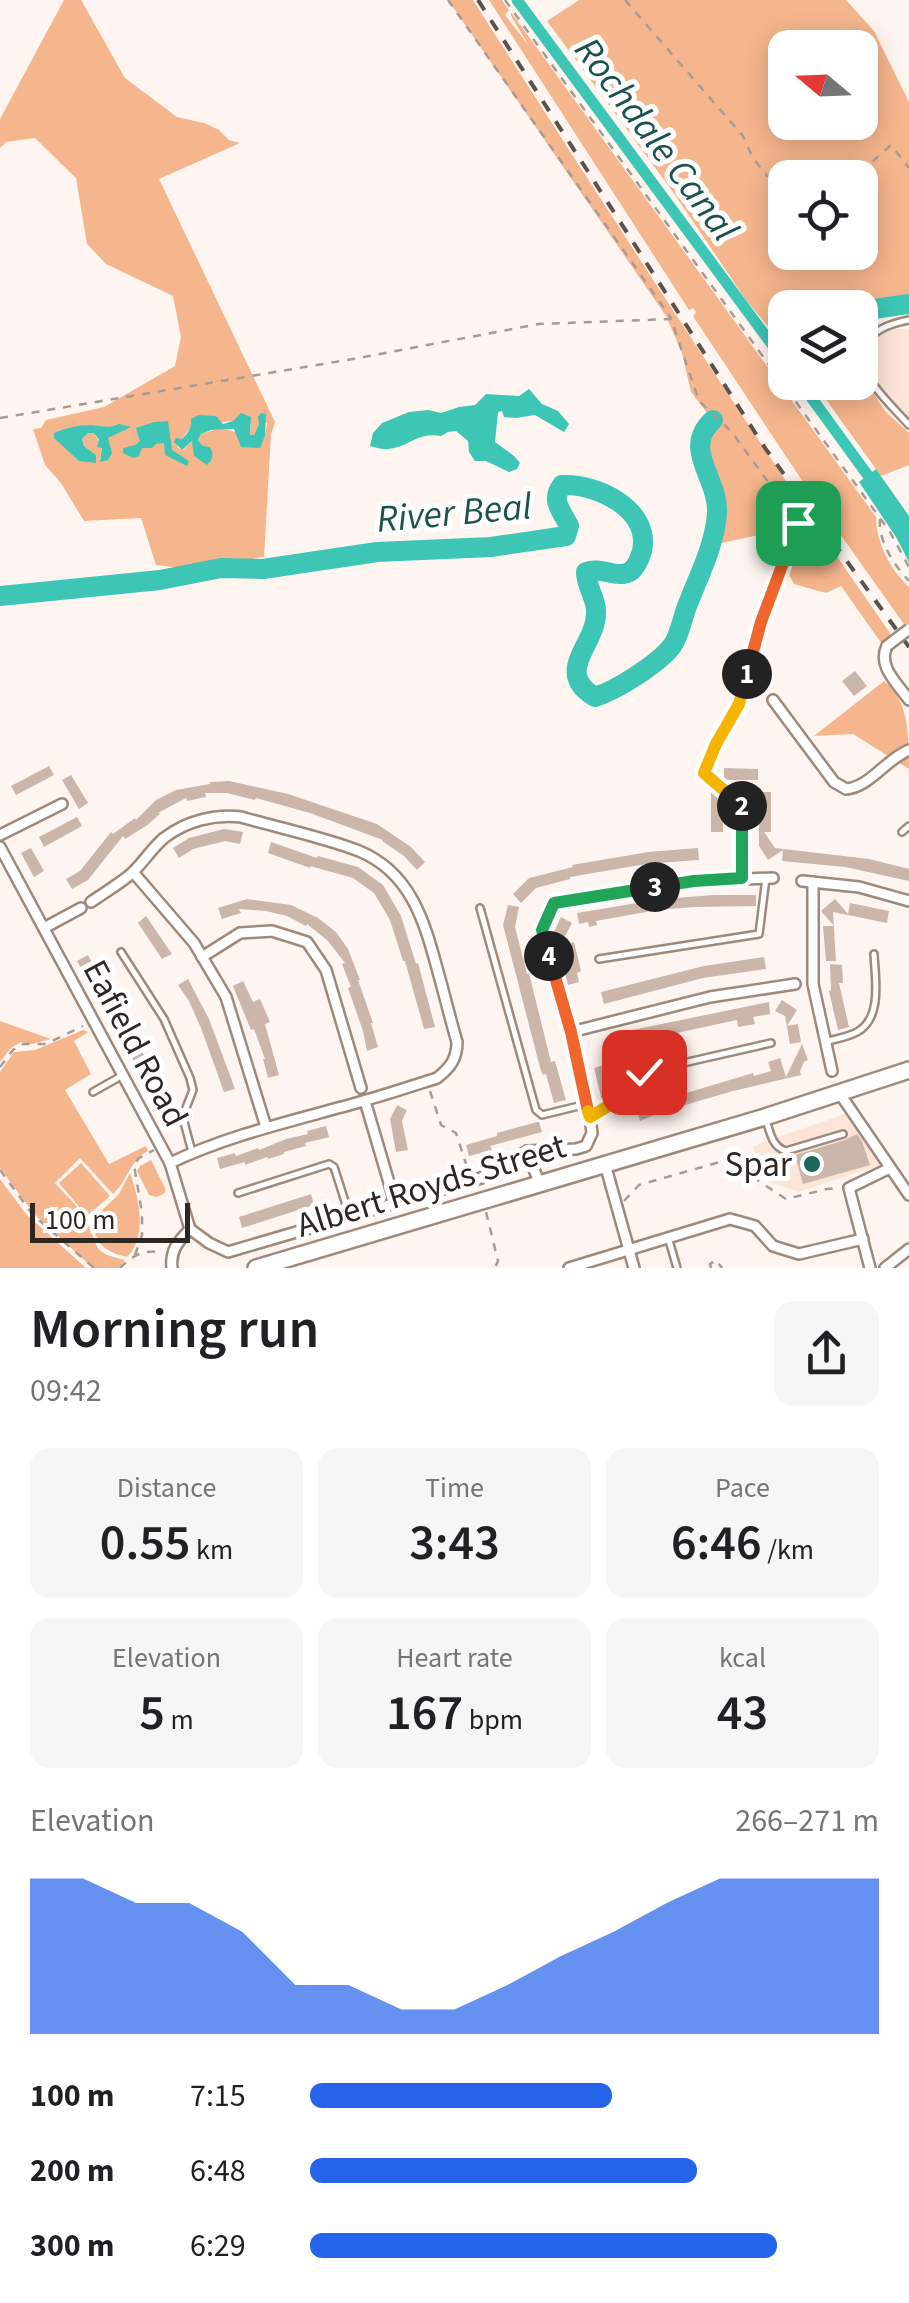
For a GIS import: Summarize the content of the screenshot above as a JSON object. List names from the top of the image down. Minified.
{"streets":{"main road":["Albert Royds Street"],"street":["Eafield Road"]},"crossings":[["Eafield Road","Albert Royds Street"]],"water":["Rochdale Canal","River Beal"],"places":["Spar"],"scale_bar":"100 m","north":"left","page":{"pins":["1","2","3","4"],"scale":"100 m","heading":["Morning run","09:42"],"stats":[["Distance","0.55 km"],["Time","3:43"],["Pace","6:46 /km"],["Elevation","5 m"],["Heart rate","167 bpm"],["kcal","43"]],"chart":["Elevation","266–271 m"],"list":[{"name":"100 m","note":"7:15"},{"name":"200 m","note":"6:48"},{"name":"300 m","note":"6:29"}]}}
